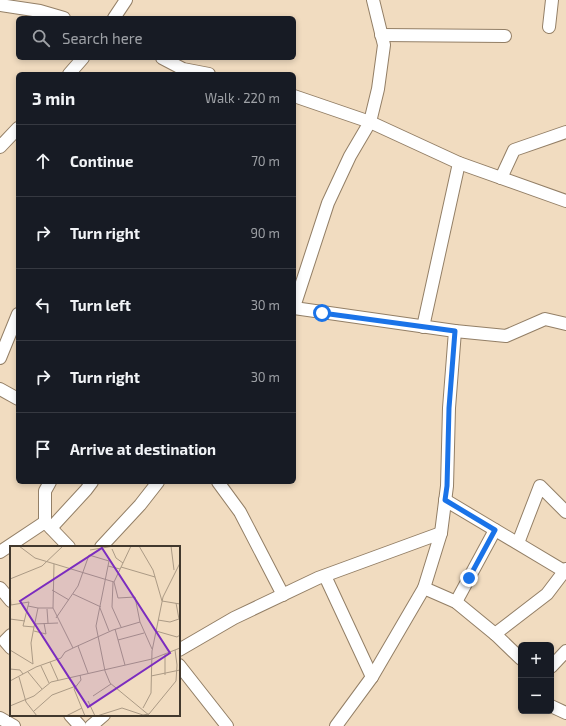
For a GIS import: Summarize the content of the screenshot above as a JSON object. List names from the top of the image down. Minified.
{"page":{"search":"Search here","heading":["3 min","Walk · 220 m"],"list":[["Continue","70 m"],["Turn right","90 m"],["Turn left","30 m"],["Turn right","30 m"],"Arrive at destination"],"map_buttons":["+","−"]}}
